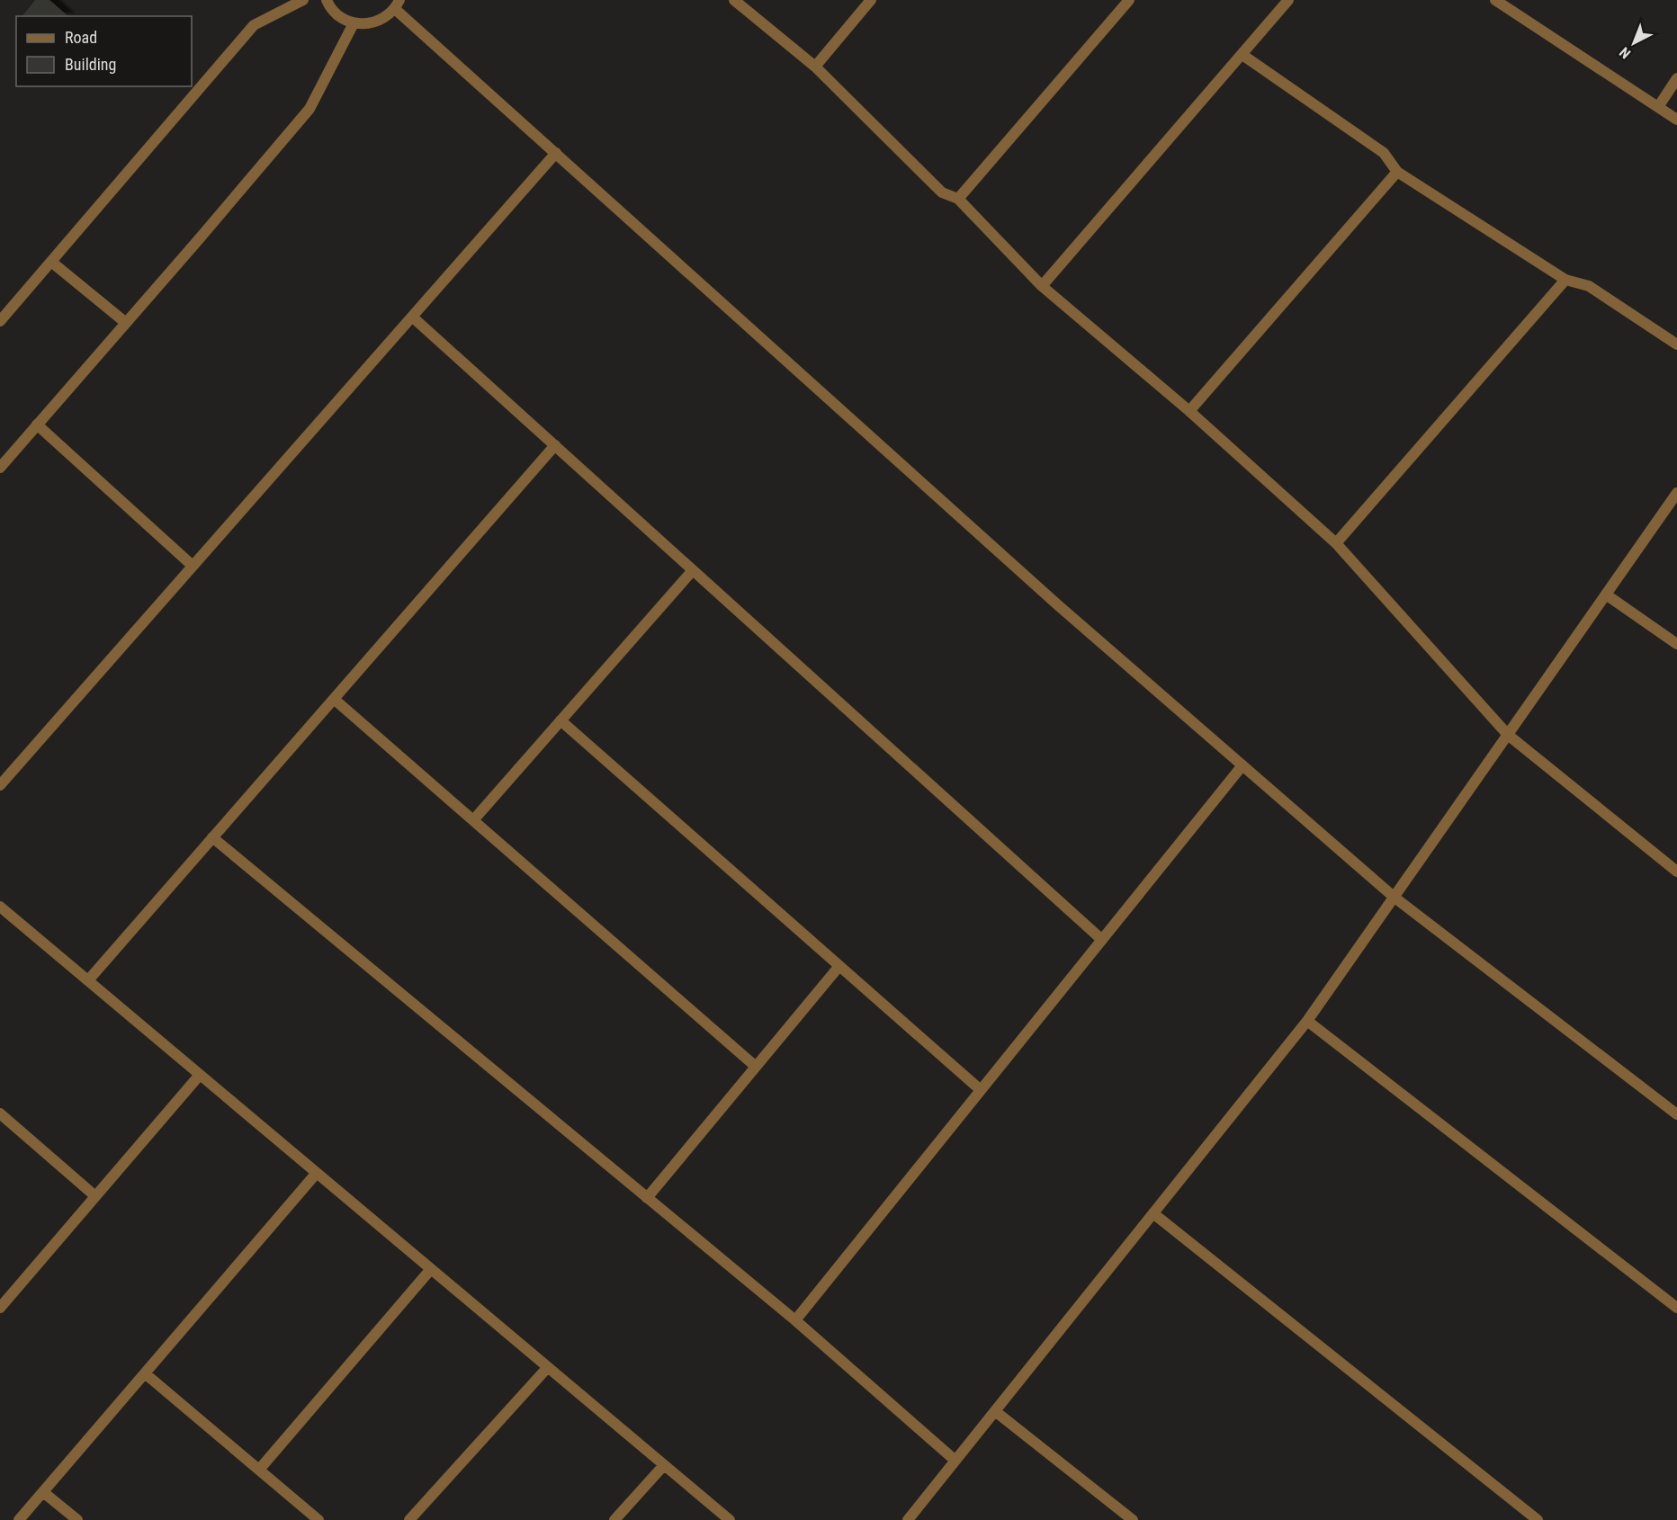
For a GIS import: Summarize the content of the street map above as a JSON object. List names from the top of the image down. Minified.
{"legend":["Road","Building"],"north":"bottom left"}
